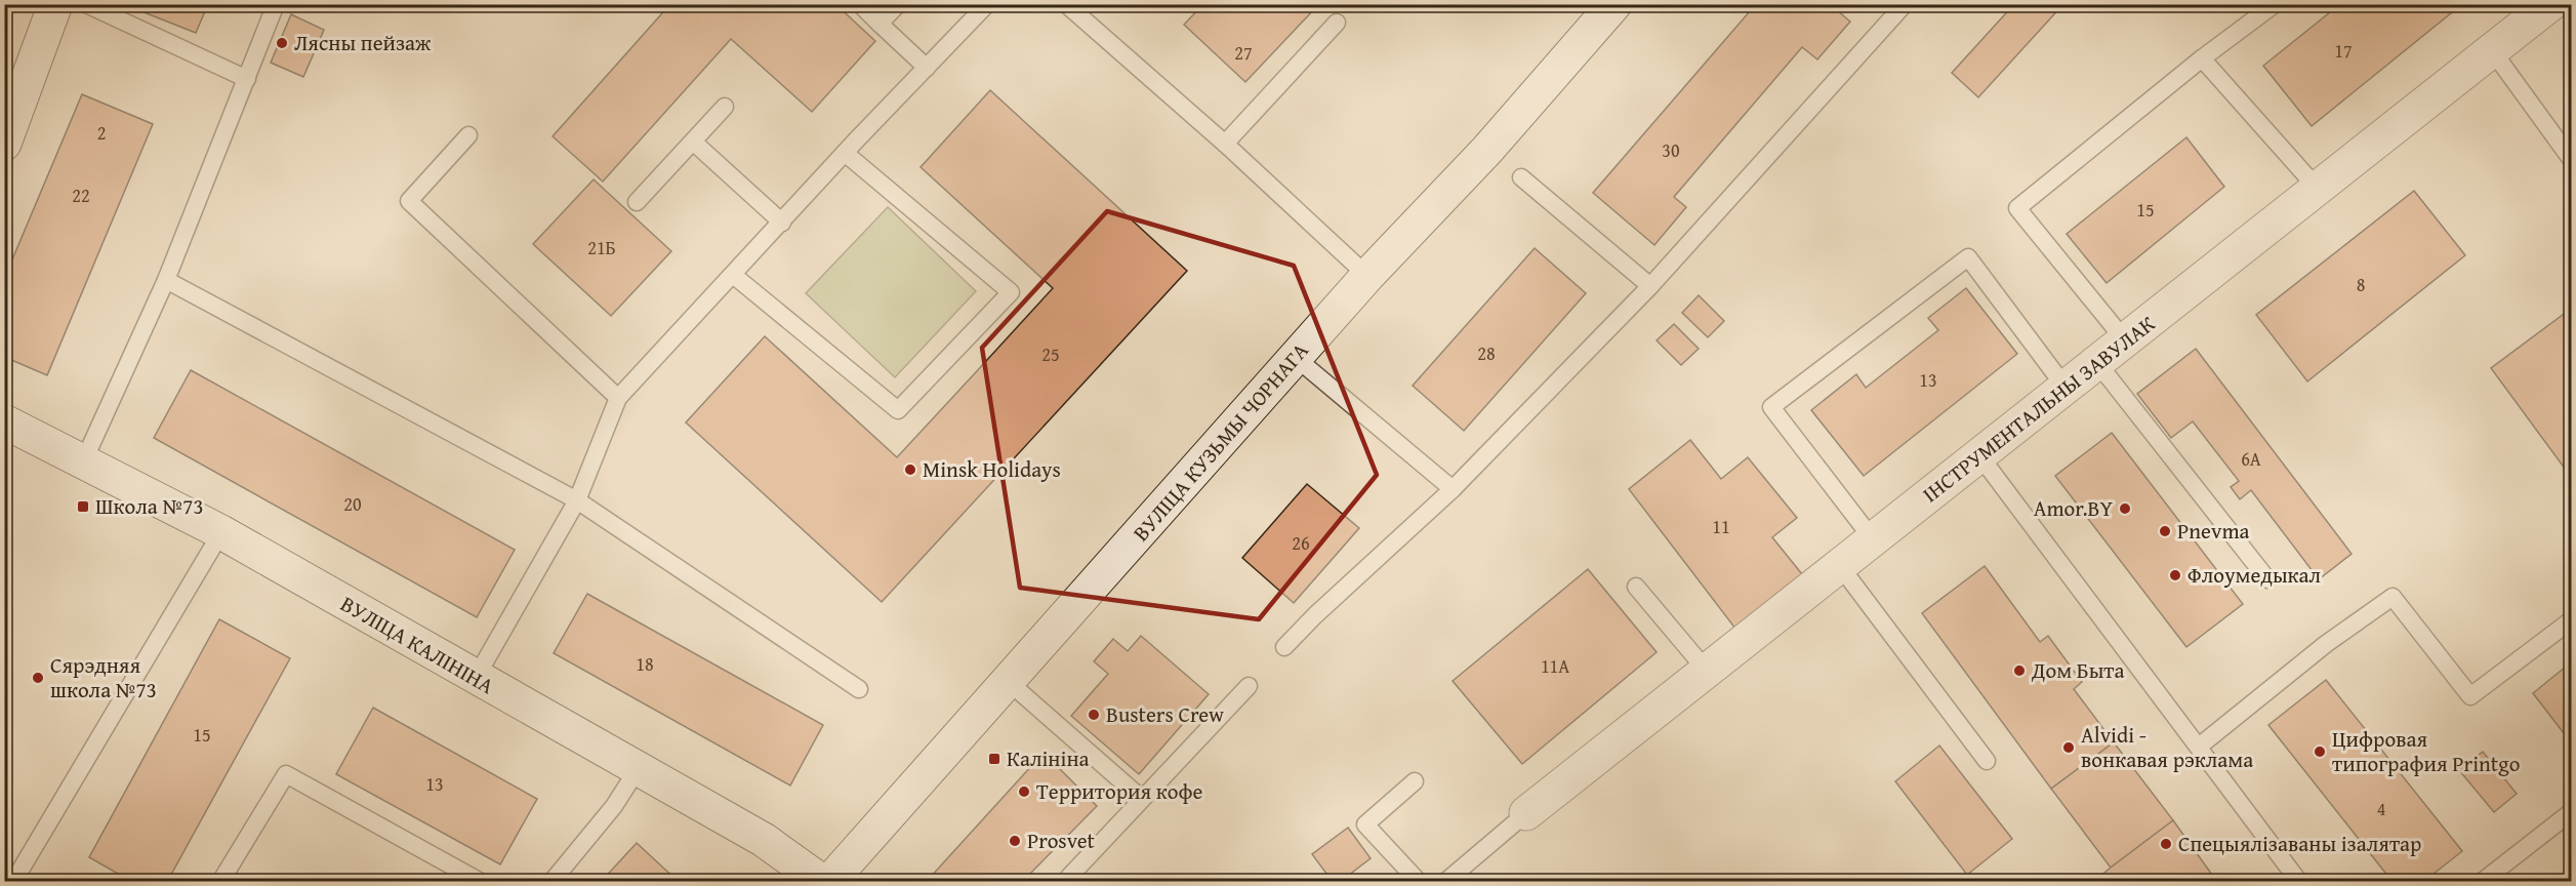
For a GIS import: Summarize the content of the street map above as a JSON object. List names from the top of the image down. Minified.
{"streets":{"main road":["ІНСТРУМЕНТАЛЬНЫ ЗАВУЛАК","ВУЛІЦА КУЗЬМЫ ЧОРНАГА","ВУЛІЦА КАЛІНІНА"]},"places":{"other":["Лясны пейзаж","Minsk Holidays","Amor.BY","Pnevma","Флоумедыкал","Дом Быта","Сярэдняя школа №73","Busters Crew","Alvidi - вонкавая рэклама","Цифровая типография Printgo","Территория кофе","Prosvet","Спецыялізаваны ізалятар"],"transit":["Школа №73","Калініна"]},"house_numbers":["17","27","2","30","22","15","21Б","8","28","25","13","6А","20","11","26","18","11А","15","13","4"]}
